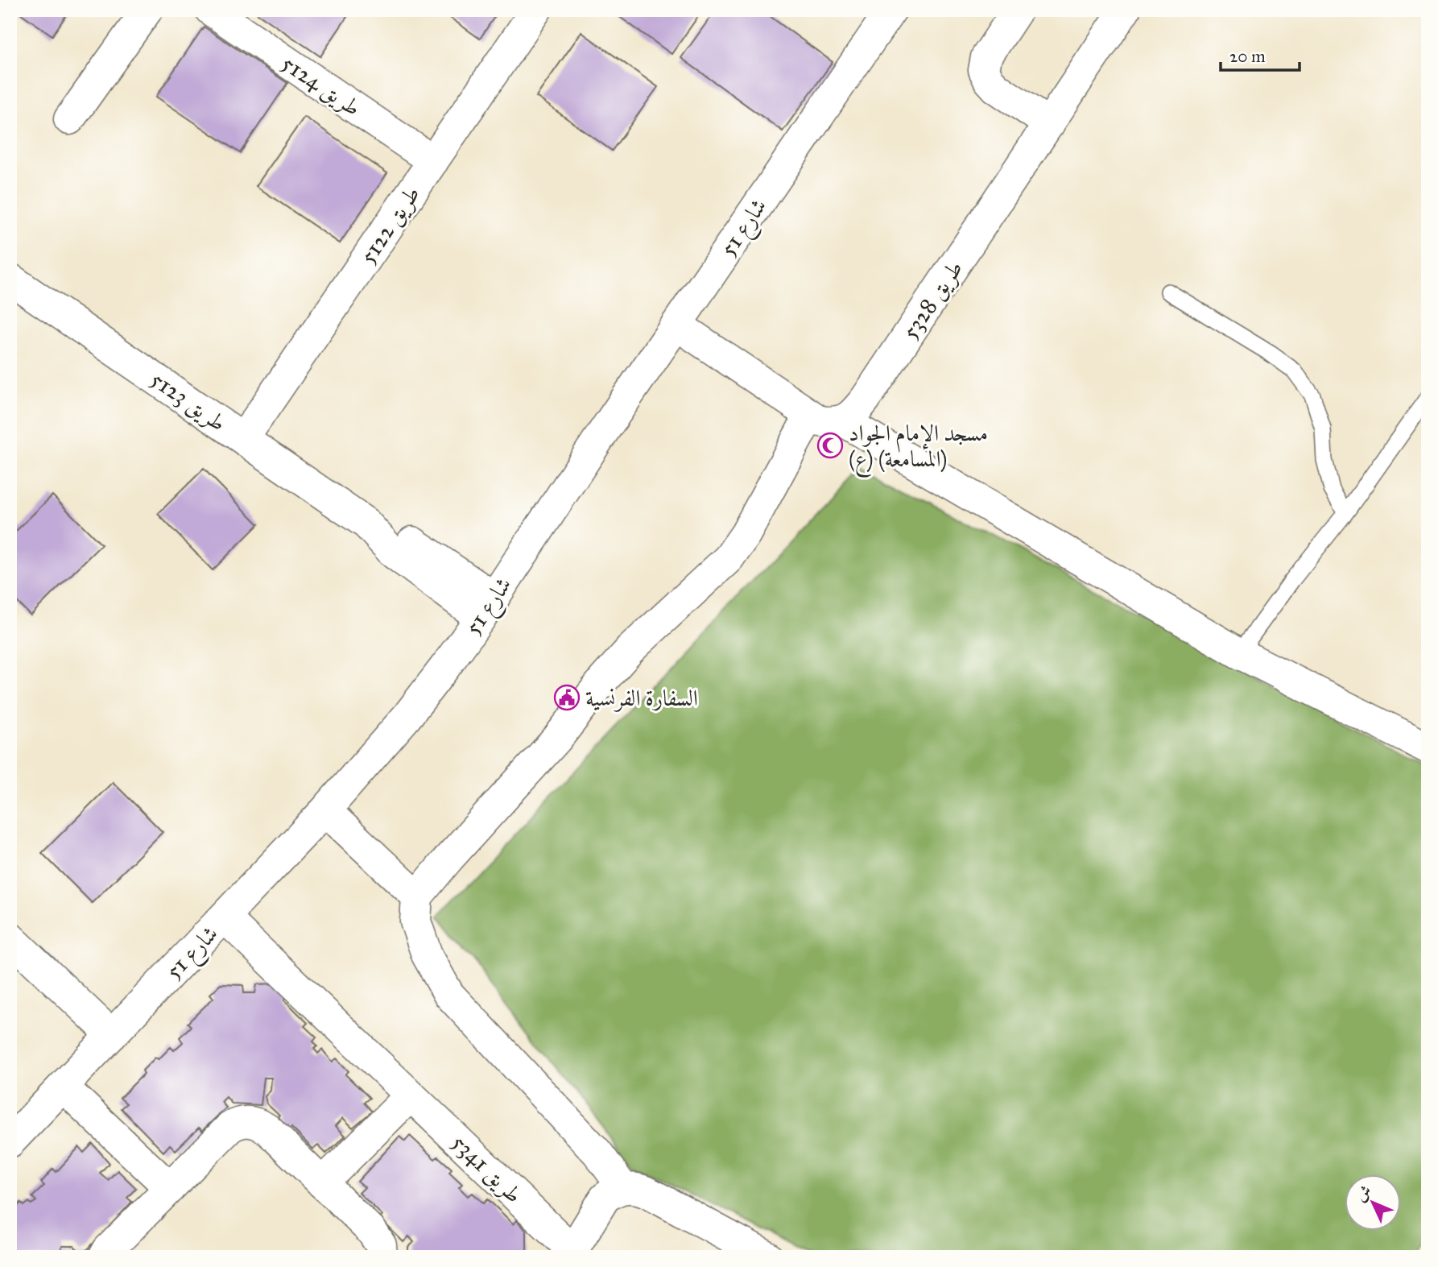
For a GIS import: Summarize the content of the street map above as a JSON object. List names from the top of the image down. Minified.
{"streets":{"street":["طريق 5124","طريق 5122","شارع 51","طريق 5328","طريق 5123","طريق 5341"]},"crossings":[["طريق 5124","طريق 5122"],["طريق 5122","طريق 5123"],["شارع 51","طريق 5123"],["شارع 51","طريق 5341"]],"places":{"mosque":["مسجد الإمام الجواد (ع) (المسامعة)"],"public building":["السفارة الفرنسية"]},"scale_bar":"20 m","north":"top left"}
